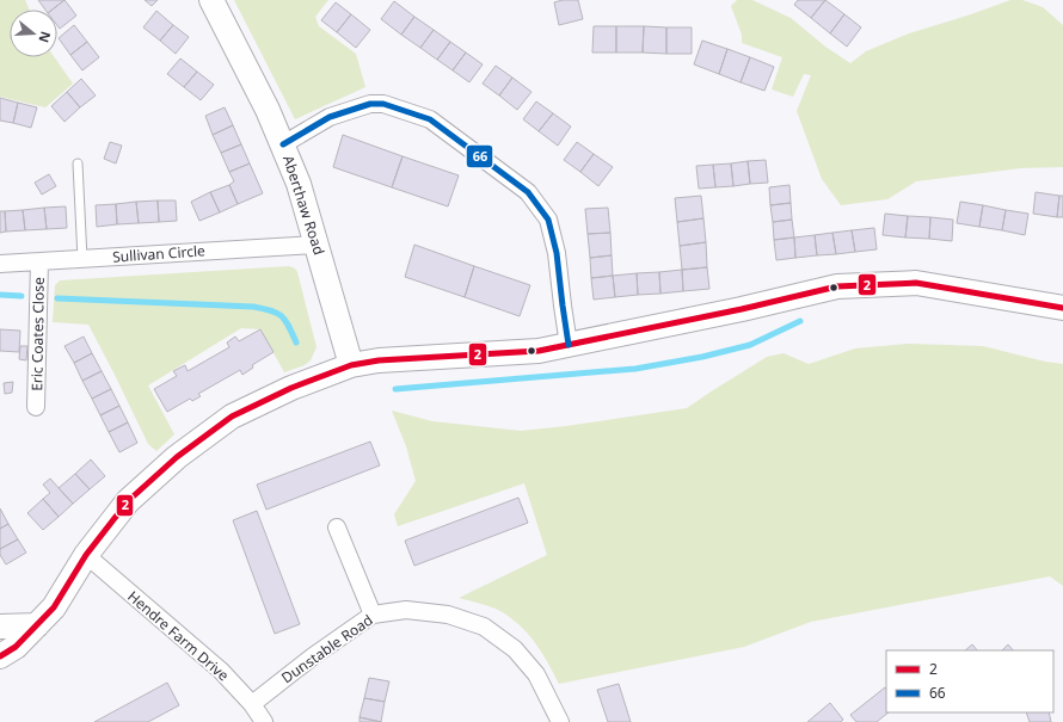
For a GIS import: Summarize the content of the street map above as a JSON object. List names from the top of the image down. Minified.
{"streets":{"street":["Aberthaw Road","Sullivan Circle","Eric Coates Close","Hendre Farm Drive","Dunstable Road"]},"crossings":[["Aberthaw Road","Sullivan Circle"],["Sullivan Circle","Eric Coates Close"],["Hendre Farm Drive","Dunstable Road"]],"lines":["transit line 66","transit line 2"],"legend":["2","66"],"north":"right"}
